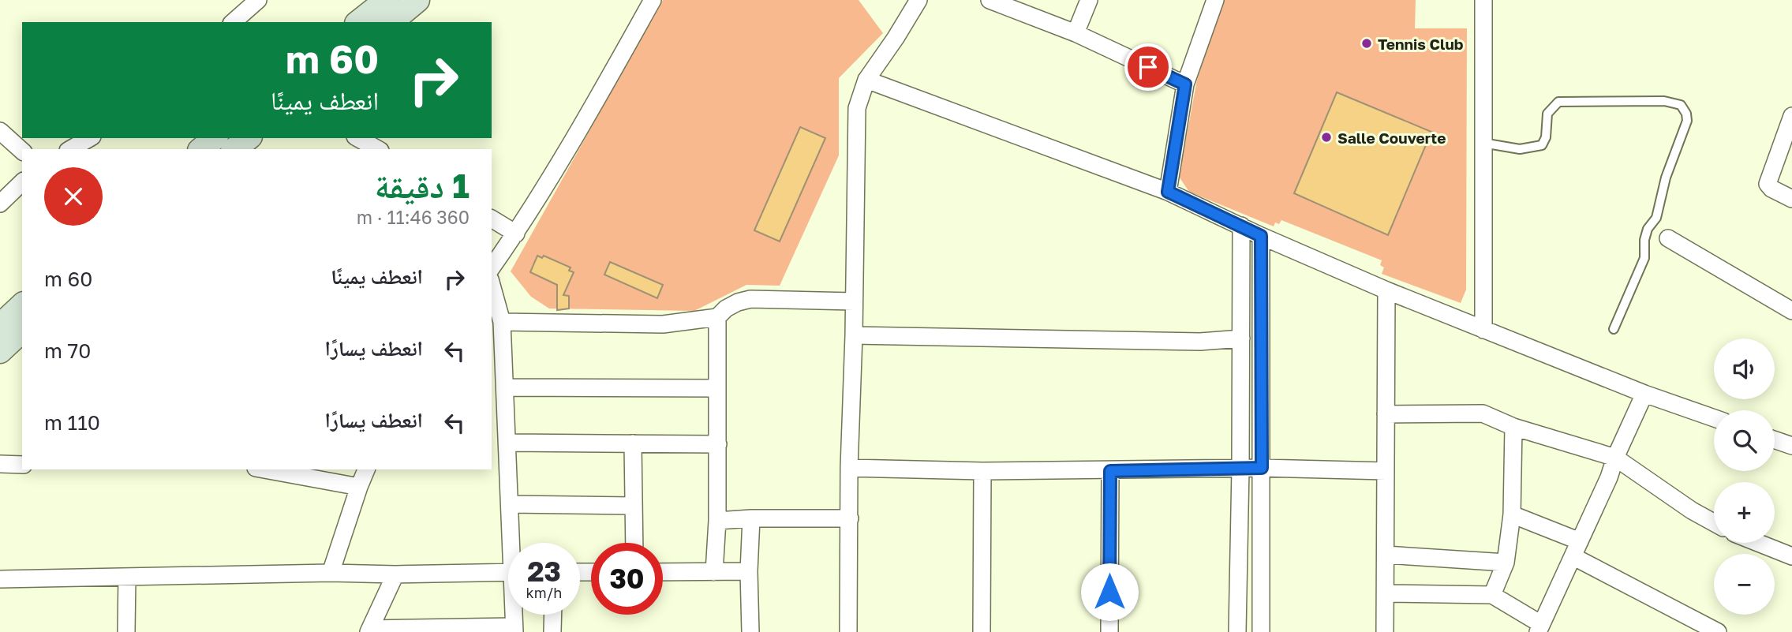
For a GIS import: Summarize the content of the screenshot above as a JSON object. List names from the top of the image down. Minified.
{"places":["Tennis Club","Salle Couverte"],"page":{"turn":["60 m","انعطف يمينًا"],"heading":["1 دقيقة","360 m · 11:46"],"list":[{"name":"انعطف يمينًا","value":"60 m"},{"name":"انعطف يسارًا","value":"70 m"},{"name":"انعطف يسارًا","value":"110 m"}],"map_buttons":["+","−"],"speed":"23 km/h","limit":"30"}}
